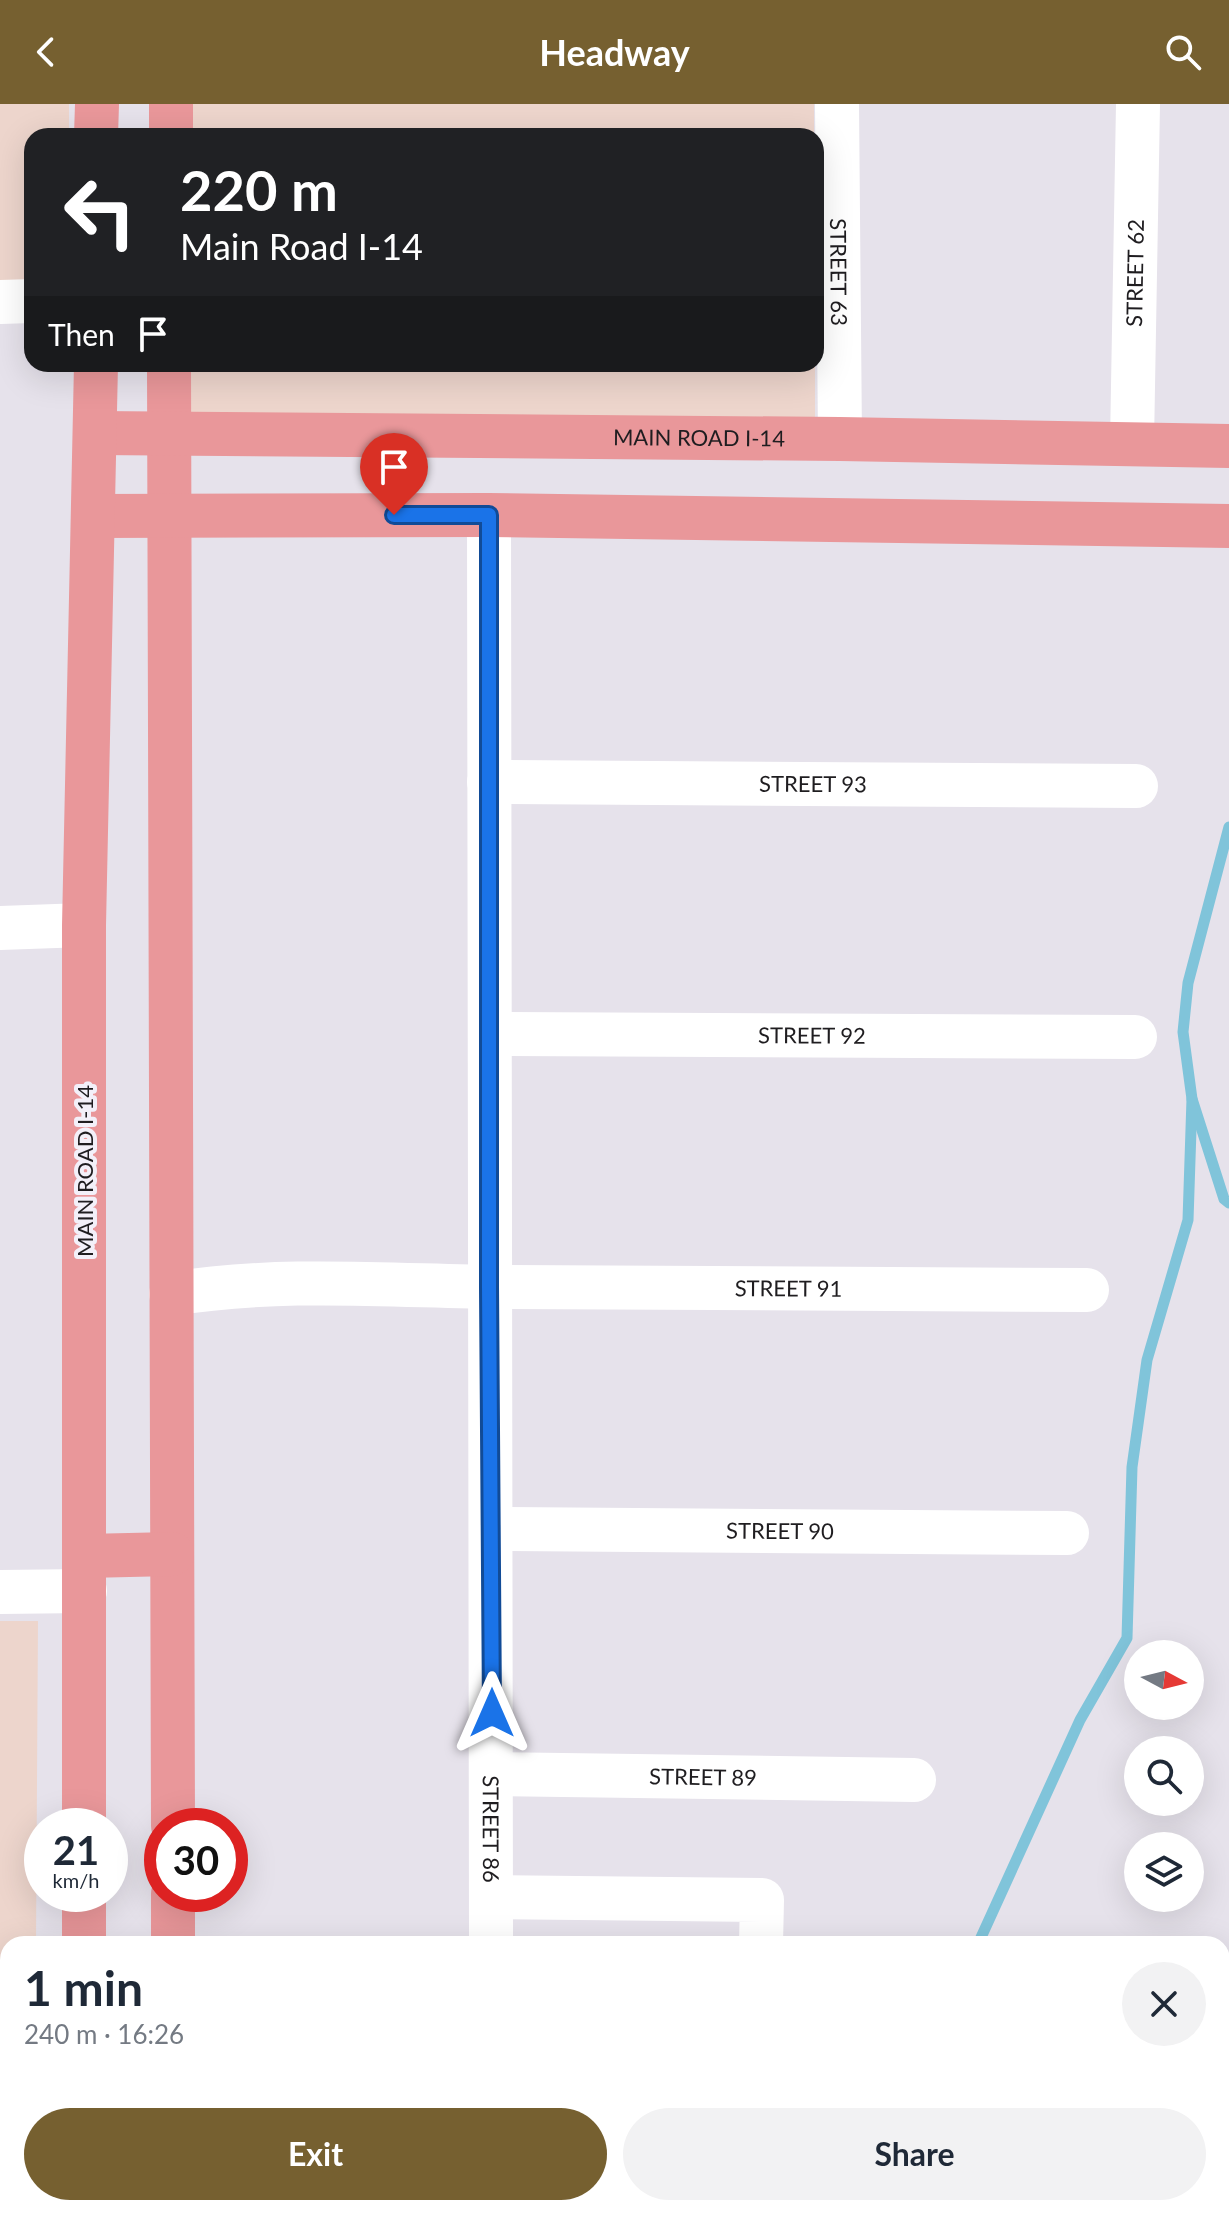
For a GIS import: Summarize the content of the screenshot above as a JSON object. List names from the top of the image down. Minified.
{"streets":{"main road":["MAIN ROAD I-14"],"street":["STREET 63","STREET 62","STREET 93","STREET 92","STREET 91","STREET 90","STREET 89","STREET 86"]},"crossings":[["STREET 63","MAIN ROAD I-14"],["STREET 62","MAIN ROAD I-14"],["STREET 93","STREET 86"],["STREET 92","STREET 86"],["STREET 91","STREET 86"],["STREET 90","STREET 86"],["STREET 89","STREET 86"]],"north":"right","page":{"header":"Headway","turn":["220 m","Main Road I-14"],"then":"Then","speed":"21 km/h","limit":"30","heading":["1 min","240 m · 16:26"],"buttons":["Exit","Share"]}}
